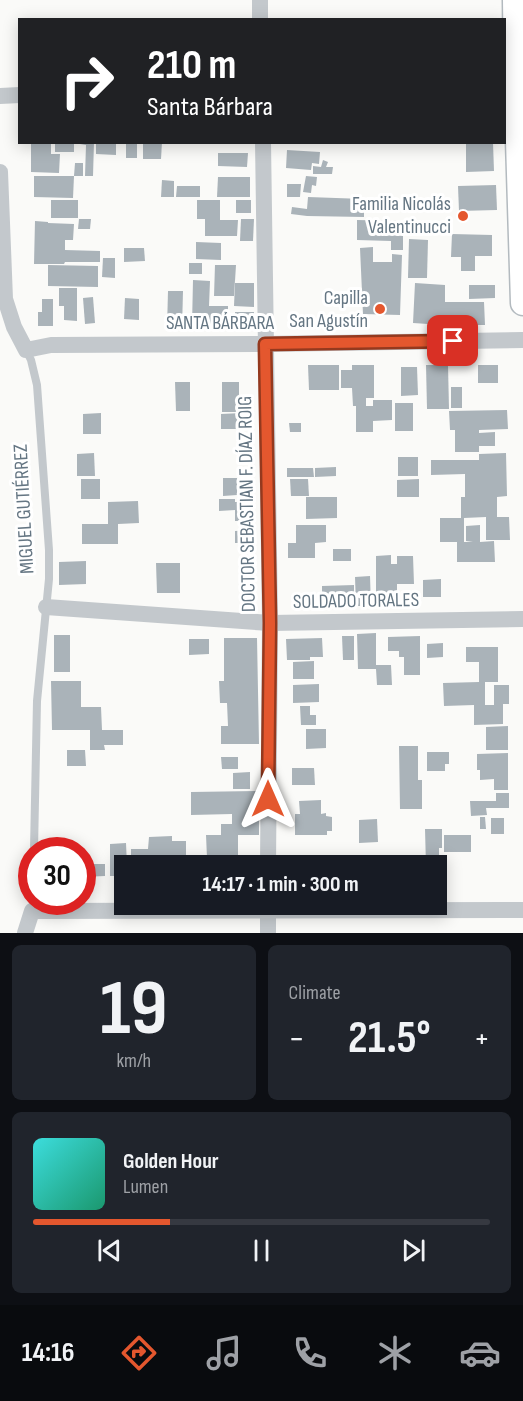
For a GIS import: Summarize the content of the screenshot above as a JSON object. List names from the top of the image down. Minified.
{"streets":{"street":["SANTA BÁRBARA","DOCTOR SEBASTIAN F. DÍAZ ROIG","MIGUEL GUTIÉRREZ","SOLDADO TORALES"]},"crossings":[["SANTA BÁRBARA","DOCTOR SEBASTIAN F. DÍAZ ROIG"],["SANTA BÁRBARA","MIGUEL GUTIÉRREZ"],["DOCTOR SEBASTIAN F. DÍAZ ROIG","SOLDADO TORALES"],["MIGUEL GUTIÉRREZ","SOLDADO TORALES"]],"places":["Familia Nicolás Valentinucci","Capilla San Agustín"],"page":{"turn":["210 m","Santa Bárbara"],"limit":"30","trip":"14:17 · 1 min · 300 m","tile":[["19","km/h"],"Climate"],"heat":["−","21.5°","+"],"song":["Golden Hour","Lumen"],"tabs":"14:16"}}
